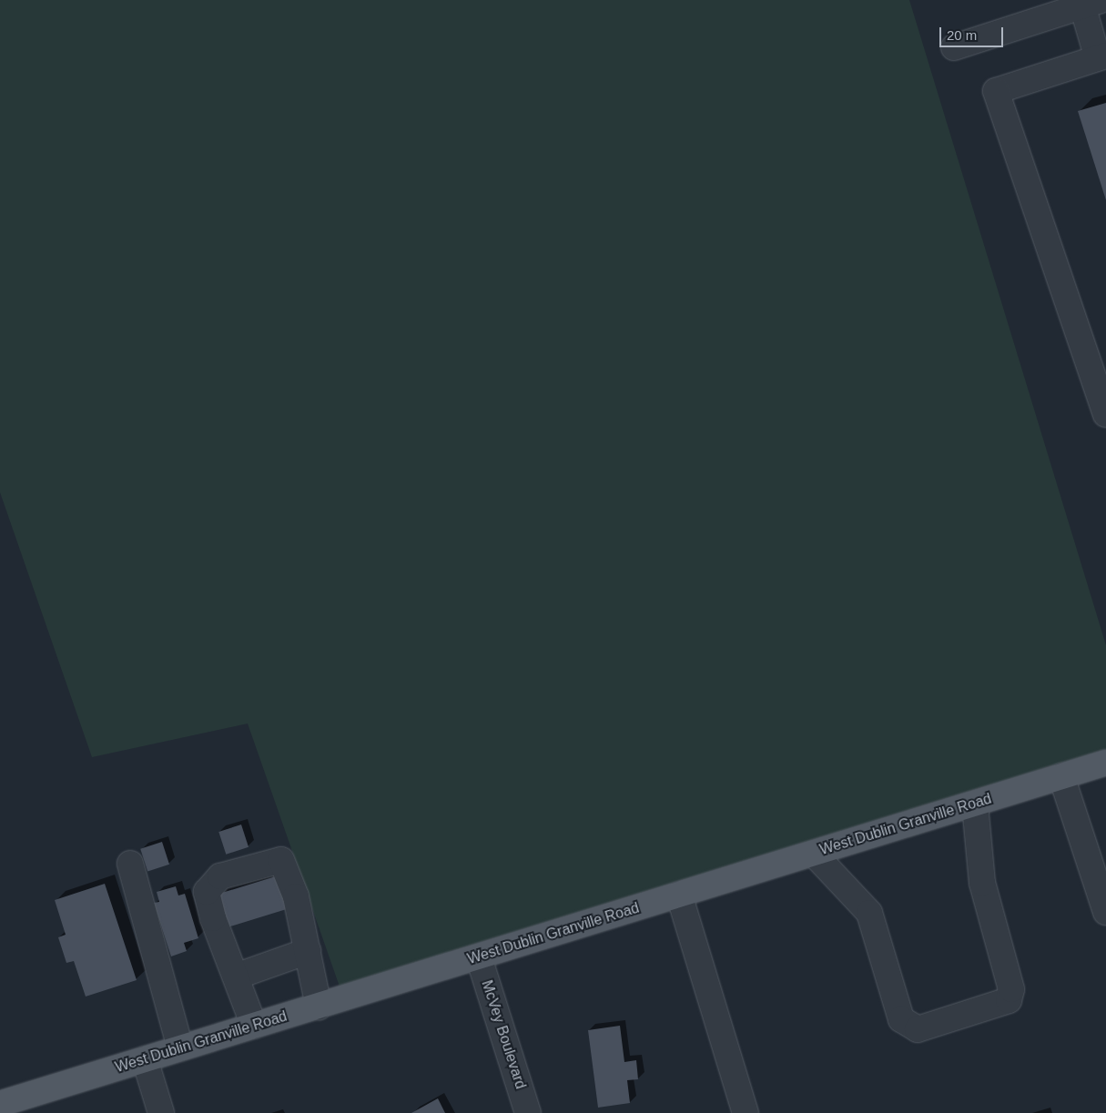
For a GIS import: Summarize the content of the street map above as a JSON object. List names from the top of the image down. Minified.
{"streets":{"main road":["West Dublin Granville Road"],"street":["McVey Boulevard"]},"crossings":[["West Dublin Granville Road","McVey Boulevard"]],"scale_bar":"20 m"}
